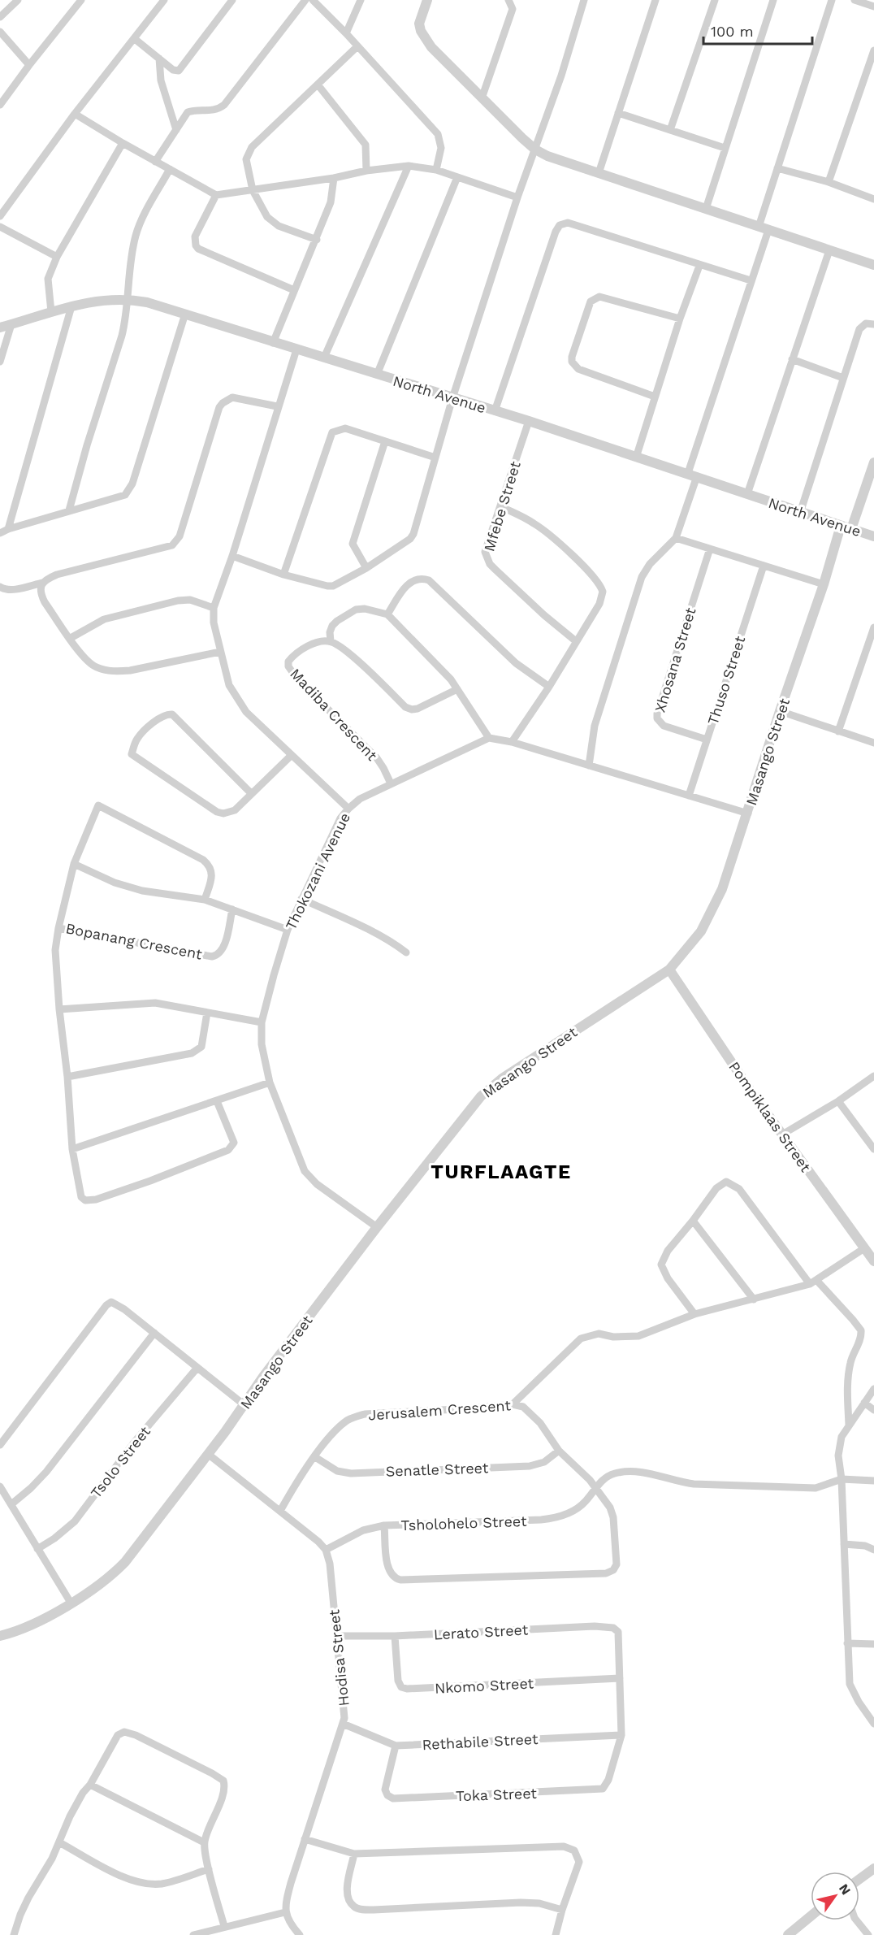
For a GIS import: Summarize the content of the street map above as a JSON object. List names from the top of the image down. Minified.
{"streets":{"street":["North Avenue","Mfebe Street","Xhosana Street","Thuso Street","Madiba Crescent","Masango Street","Thokozani Avenue","Bopanang Crescent","Pompiklaas Street","Jerusalem Crescent","Tsolo Street","Senatle Street","Tsholohelo Street","Lerato Street","Hodisa Street","Nkomo Street","Rethabile Street","Toka Street"]},"crossings":[["North Avenue","Mfebe Street"],["North Avenue","Masango Street"],["Xhosana Street","Thuso Street"],["Madiba Crescent","Thokozani Avenue"],["Masango Street","Thokozani Avenue"],["Masango Street","Pompiklaas Street"],["Jerusalem Crescent","Senatle Street"],["Jerusalem Crescent","Tsholohelo Street"],["Tsholohelo Street","Hodisa Street"],["Lerato Street","Hodisa Street"],["Lerato Street","Nkomo Street"],["Hodisa Street","Rethabile Street"],["Rethabile Street","Toka Street"]],"districts":["TURFLAAGTE"],"scale_bar":"100 m","north":"top right"}
